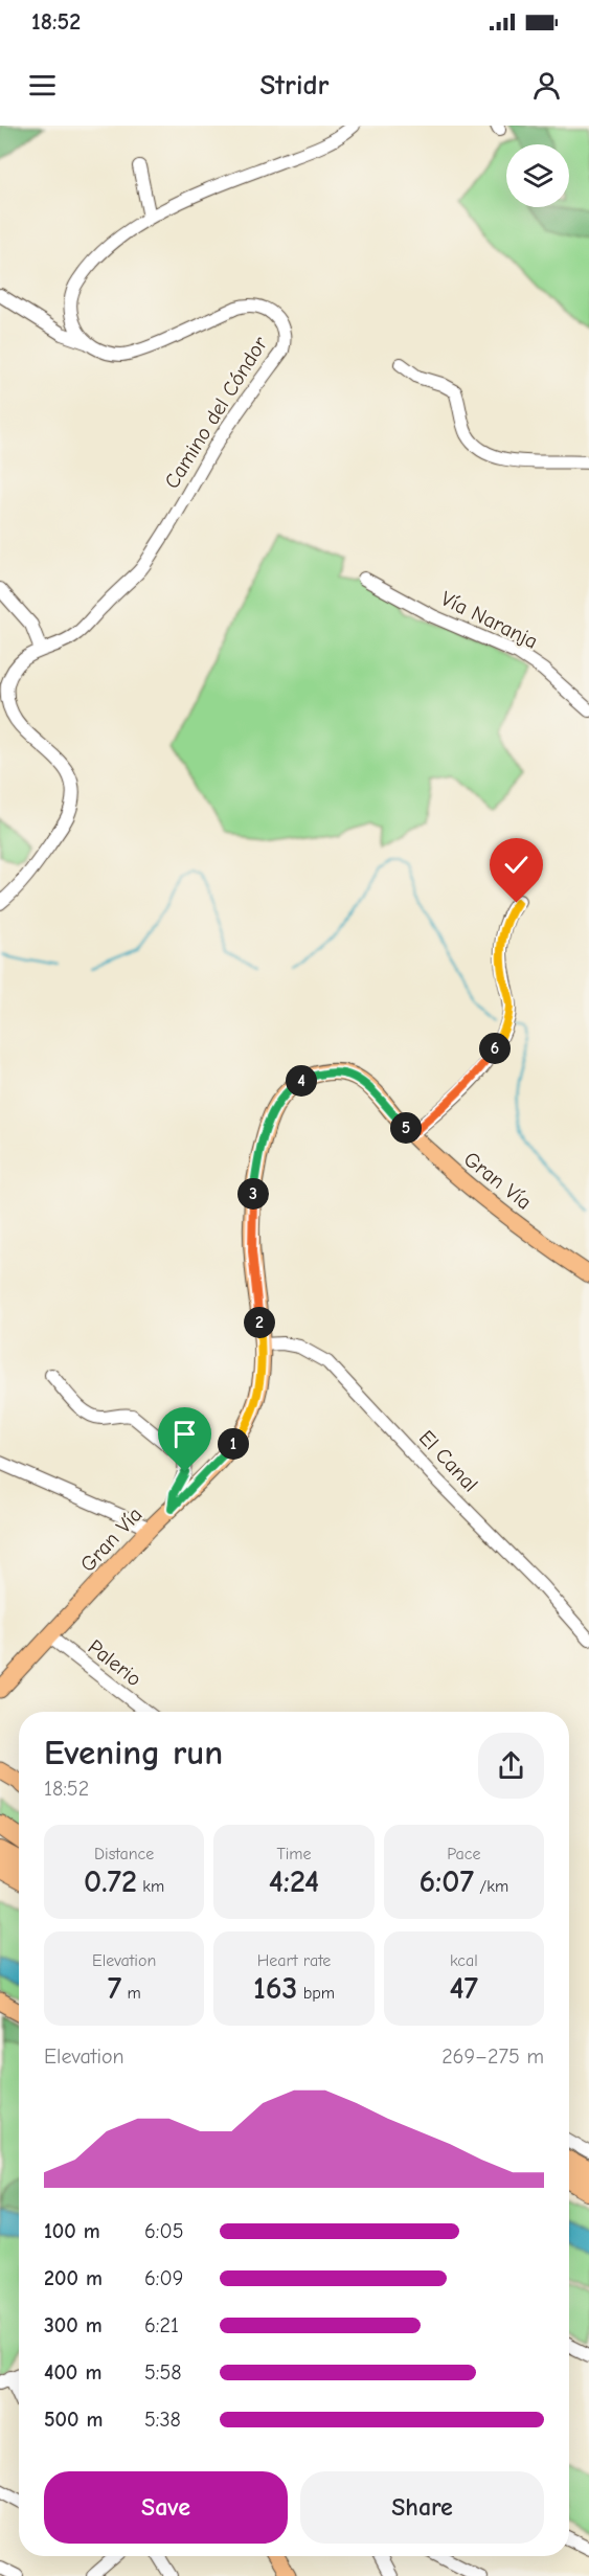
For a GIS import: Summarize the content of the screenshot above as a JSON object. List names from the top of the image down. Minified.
{"streets":{"main road":["Gran Vía"],"street":["Camino del Cóndor","Vía Naranja","El Canal","Palerio"]},"crossings":[["Gran Vía","El Canal"],["Gran Vía","Palerio"]],"page":{"status":"18:52","header":"Stridr","pins":["6","4","5","3","2","1"],"heading":["Evening run","18:52"],"stats":[["Distance","0.72 km"],["Time","4:24"],["Pace","6:07 /km"],["Elevation","7 m"],["Heart rate","163 bpm"],["kcal","47"]],"chart":["Elevation","269–275 m"],"list":[{"name":"100 m","note":"6:05"},{"name":"200 m","note":"6:09"},{"name":"300 m","note":"6:21"},{"name":"400 m","note":"5:58"},{"name":"500 m","note":"5:38"}],"buttons":["Save","Share"]}}
